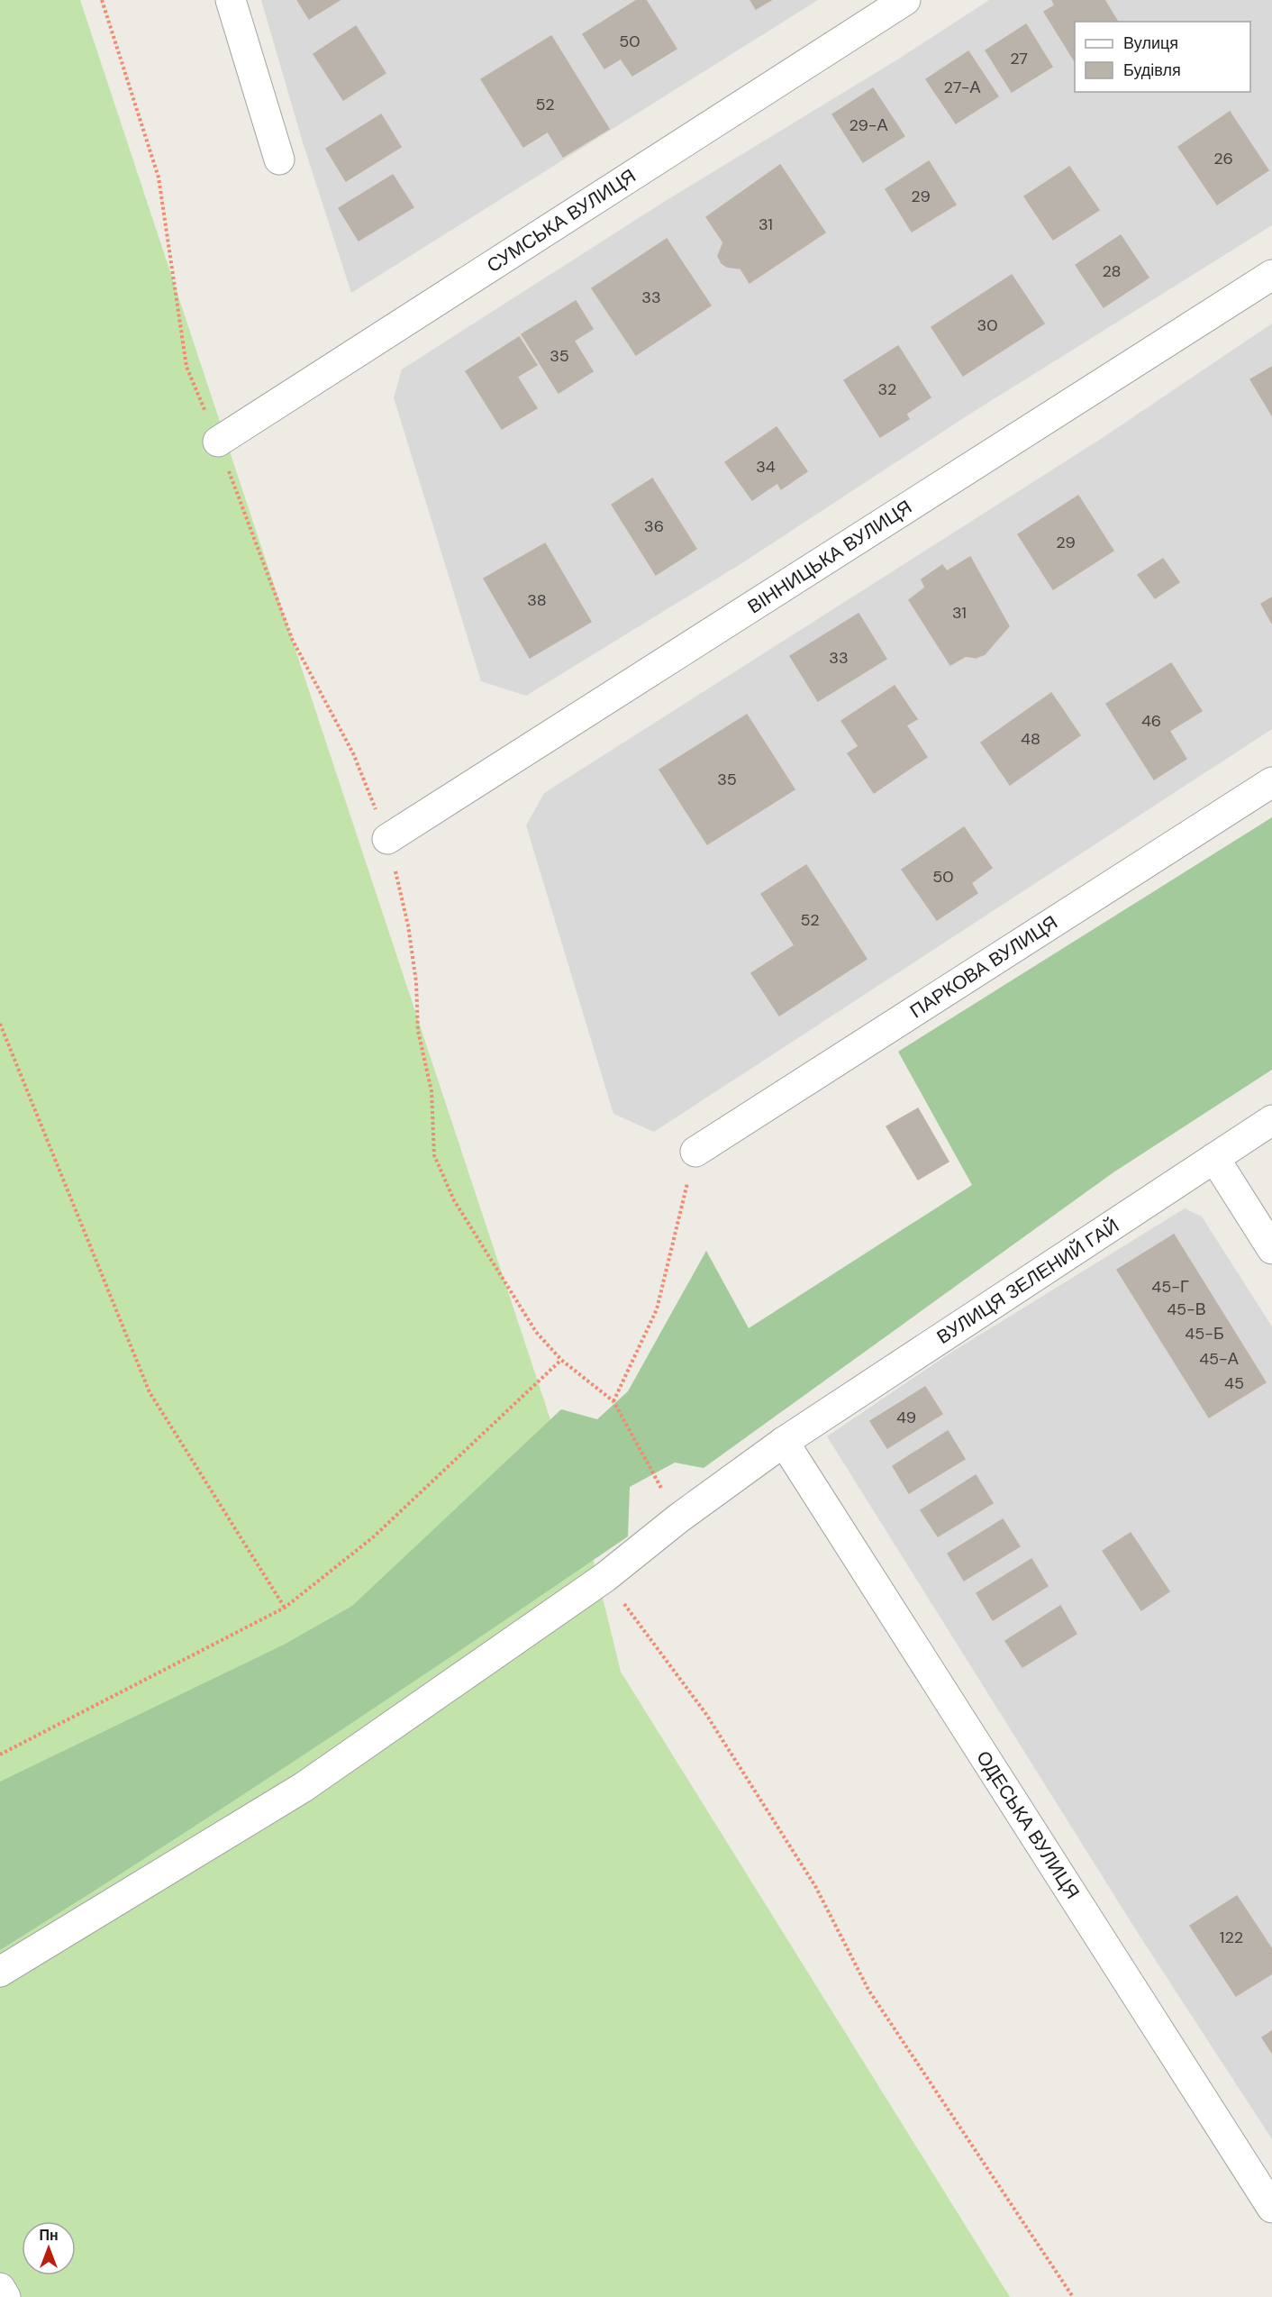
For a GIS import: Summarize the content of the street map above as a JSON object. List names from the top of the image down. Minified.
{"streets":{"street":["СУМСЬКА ВУЛИЦЯ","ВІННИЦЬКА ВУЛИЦЯ","ПАРКОВА ВУЛИЦЯ","ВУЛИЦЯ ЗЕЛЕНИЙ ГАЙ","ОДЕСЬКА ВУЛИЦЯ"]},"crossings":[["ВУЛИЦЯ ЗЕЛЕНИЙ ГАЙ","ОДЕСЬКА ВУЛИЦЯ"]],"house_numbers":["50","27","27-А","52","29-А","26","29","31","28","33","30","35","32","34","36","29","38","31","33","46","48","35","50","52","45-Г","45-В","45-Б","45-А","45","49","122"],"legend":["Вулиця","Будівля"],"north":"top"}
